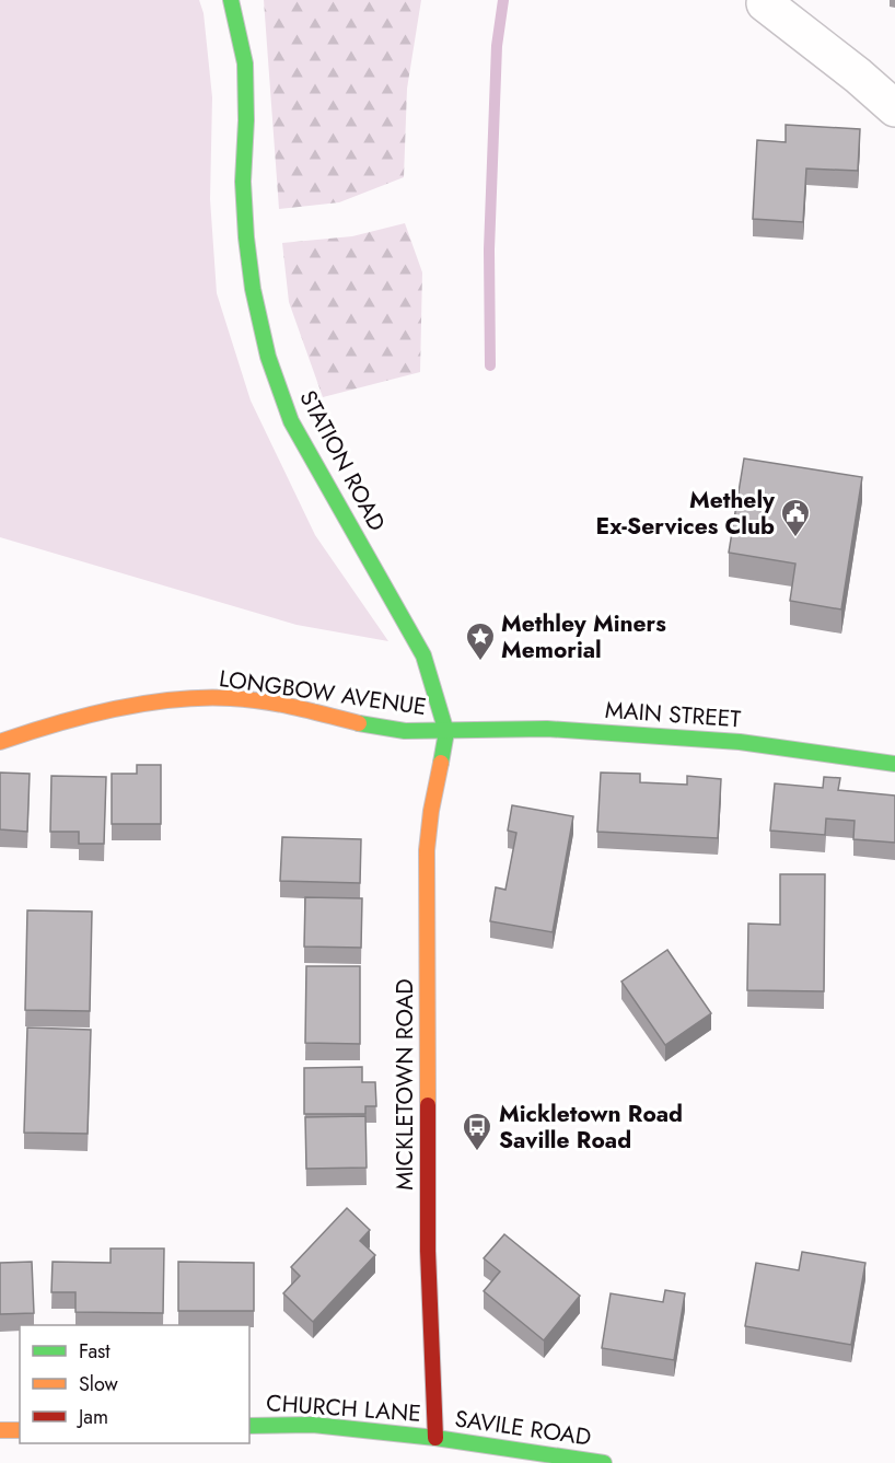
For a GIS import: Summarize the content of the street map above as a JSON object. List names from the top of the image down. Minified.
{"streets":{"street":["STATION ROAD","LONGBOW AVENUE","MAIN STREET","MICKLETOWN ROAD","CHURCH LANE","SAVILE ROAD"]},"crossings":[["STATION ROAD","LONGBOW AVENUE"],["STATION ROAD","MAIN STREET"],["STATION ROAD","MICKLETOWN ROAD"],["LONGBOW AVENUE","MAIN STREET"],["LONGBOW AVENUE","MICKLETOWN ROAD"],["MAIN STREET","MICKLETOWN ROAD"],["MICKLETOWN ROAD","CHURCH LANE"],["MICKLETOWN ROAD","SAVILE ROAD"],["CHURCH LANE","SAVILE ROAD"]],"places":{"public building":["Methely Ex-Services Club"],"place":["Methley Miners Memorial"],"bus stop":["Mickletown Road Saville Road"]},"legend":["Fast","Slow","Jam"]}
